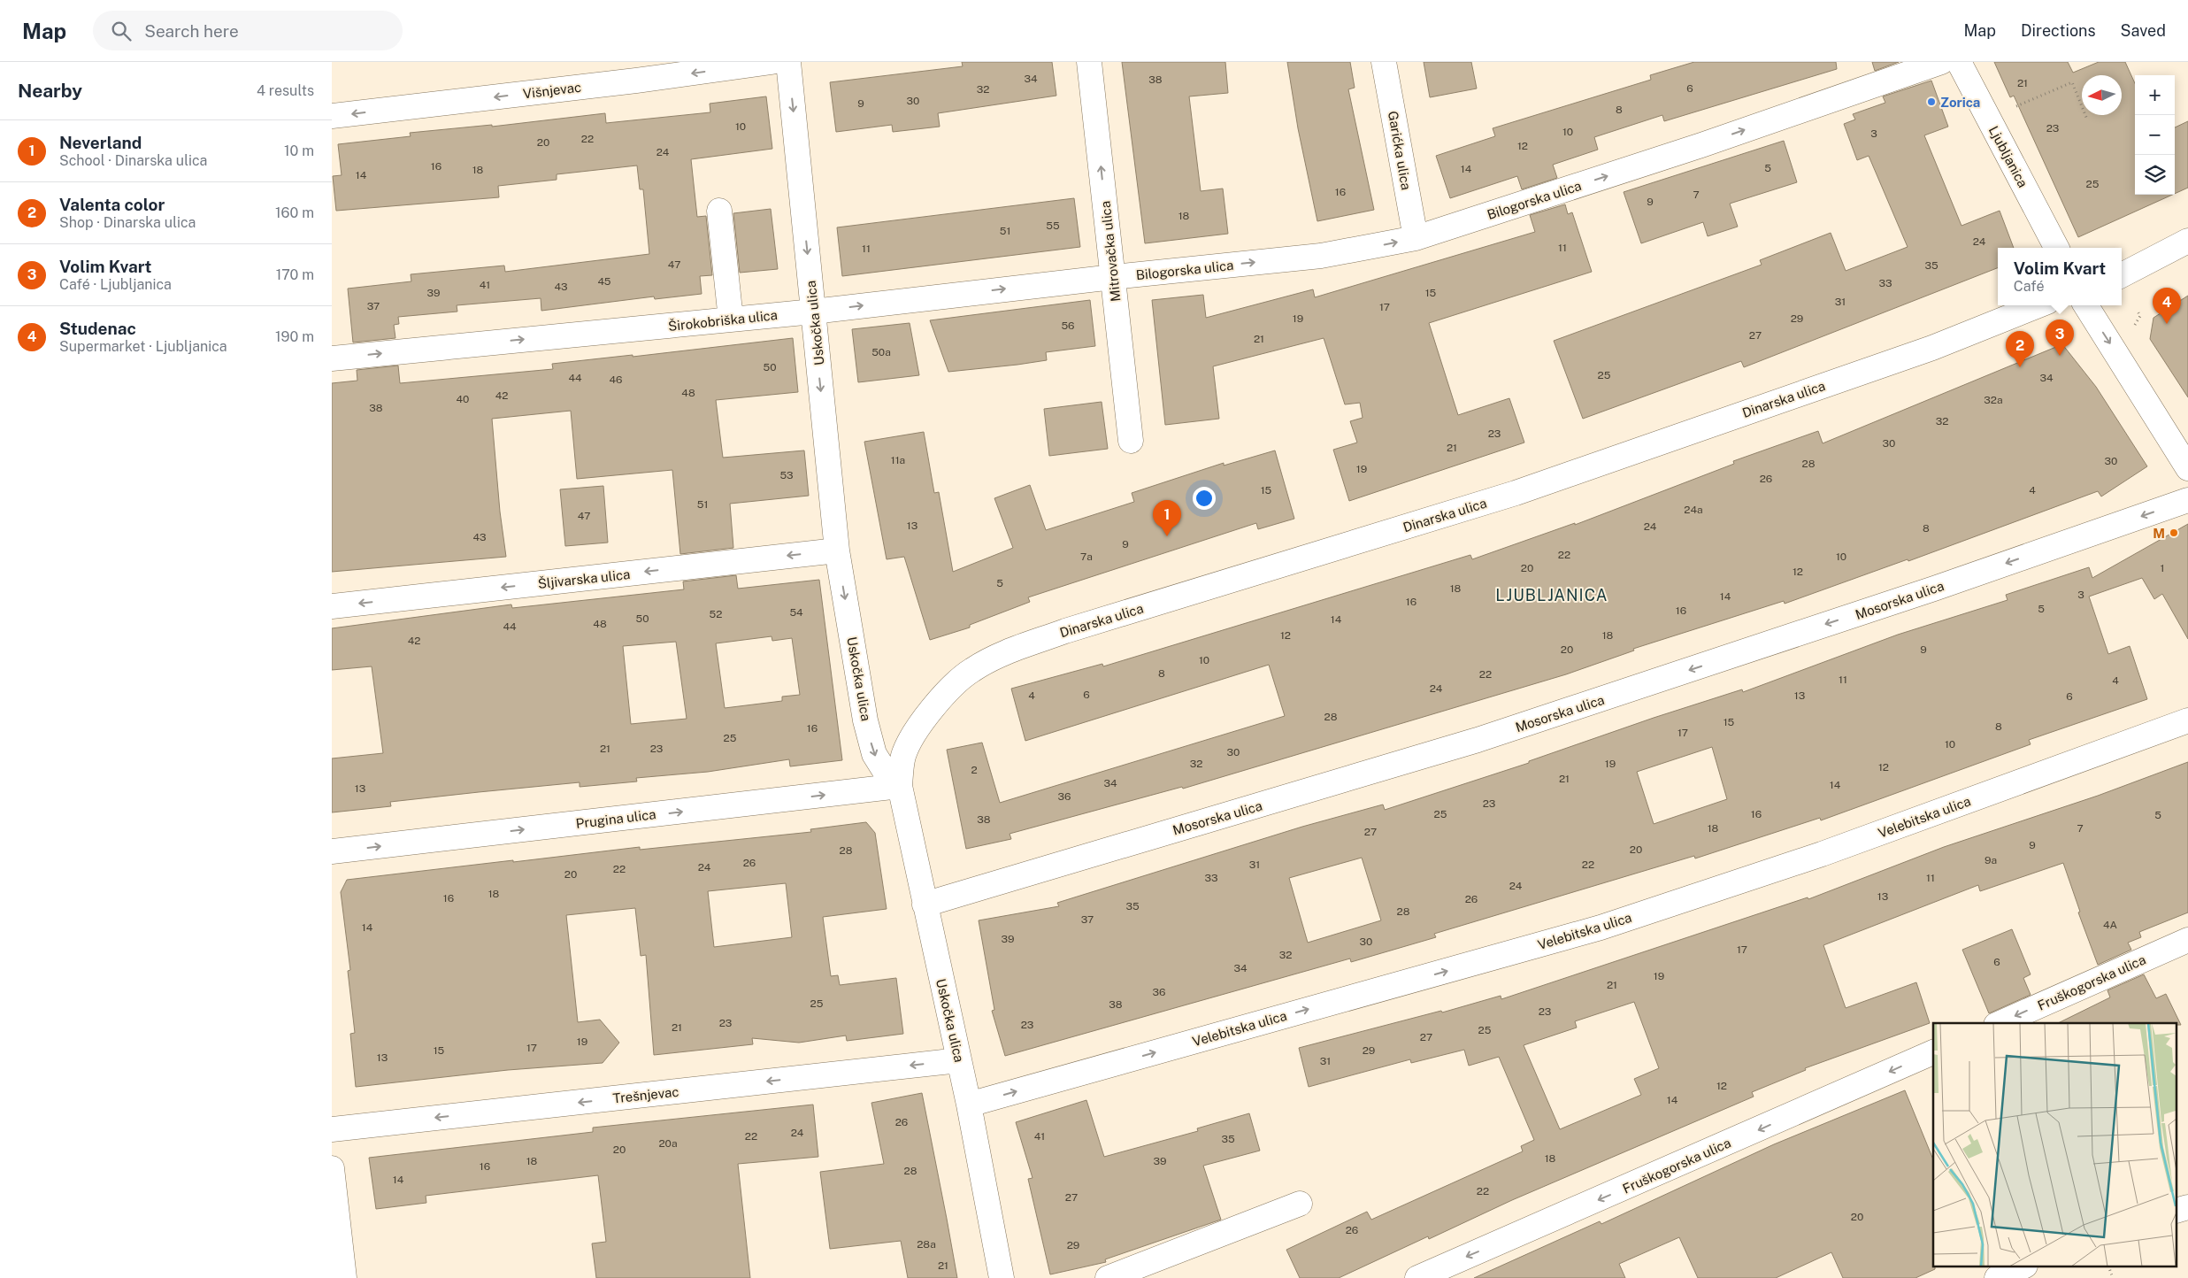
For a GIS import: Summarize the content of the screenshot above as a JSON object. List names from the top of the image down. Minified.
{"streets":{"street":["Višnjevac","Garićka ulica","Ljubljanica","Bilogorska ulica","Mitrovačka ulica","Širokobriška ulica","Uskočka ulica","Dinarska ulica","Šljivarska ulica","Mosorska ulica","Velebitska ulica","Prugina ulica","Fruškogorska ulica","Trešnjevac"]},"crossings":[["Garićka ulica","Bilogorska ulica"],["Bilogorska ulica","Mitrovačka ulica"],["Bilogorska ulica","Širokobriška ulica"],["Mitrovačka ulica","Širokobriška ulica"],["Širokobriška ulica","Uskočka ulica"],["Uskočka ulica","Dinarska ulica"],["Uskočka ulica","Šljivarska ulica"],["Uskočka ulica","Mosorska ulica"],["Uskočka ulica","Velebitska ulica"],["Uskočka ulica","Prugina ulica"],["Uskočka ulica","Trešnjevac"],["Dinarska ulica","Prugina ulica"]],"one_way":["Višnjevac","Bilogorska ulica","Mitrovačka ulica","Širokobriška ulica","Uskočka ulica","Šljivarska ulica","Mosorska ulica","Velebitska ulica","Prugina ulica","Fruškogorska ulica","Trešnjevac"],"districts":["LJUBLJANICA"],"places":["Zorica","M"],"house_numbers":["34","38","21","6","32","30","9","8","10","23","10","3","22","20","12","24","16","5","14","18","14","25","16","7","9","18","55","51","24","11","11","47","35","45","33","41","43","39","15","31","37","17","19","29","56","27","21","50a","50","25","44","34","46","48","42","40","32a","38","32","23","30","21","11a","30","28","19","53","26","15","4","51","24a","47","13","24","8","43","9","22","7a","10","20","1","12","5","18","3","14","16","5","16","54","52","50","14","48","44","12","18","42","20","9","10","8","22","11","4","24","6","4","13","6","28","15","8","16","17","25","10","21","23","30","32","19","12","2","21","34","14","13","36","23","25","16","5","38","18","7","27","9","20","28","9a","26","31","22","24","22","20","33","11","24","18","13","16","26","35","28","37","4A","14","39","30","17","32","6","34","19","21","36","25","38","23","23","23","21","25","27","19","17","15","29","13","31","12","14","26","24","22","41","35","20a","20","18","18","39","16","28","14","22","27","20","26","28a","29","21"],"north":"left","page":{"header":"Map","search":"Search here","nav":["Map","Directions","Saved"],"heading":["Nearby","4 results"],"map_buttons":["+","−"],"list":[{"mark":"1","name":"Neverland","note":"School · Dinarska ulica","value":"10 m"},{"mark":"2","name":"Valenta color","note":"Shop · Dinarska ulica","value":"160 m"},{"mark":"3","name":"Volim Kvart","note":"Café · Ljubljanica","value":"170 m"},{"mark":"4","name":"Studenac","note":"Supermarket · Ljubljanica","value":"190 m"}],"popup":["Volim Kvart","Café"],"pins":["4","3","2","1"]}}
